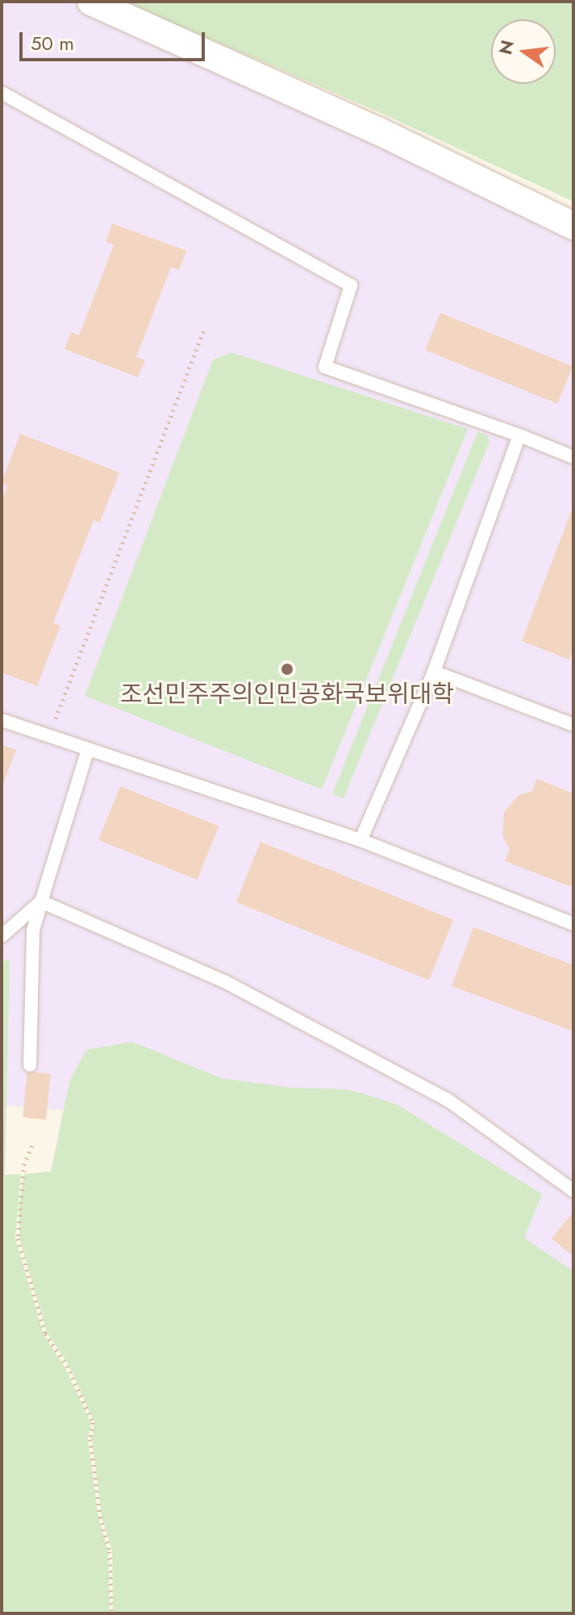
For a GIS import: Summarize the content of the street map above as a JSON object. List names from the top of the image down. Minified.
{"places":["조선민주주의인민공화국보위대학"],"scale_bar":"50 m","north":"left"}
